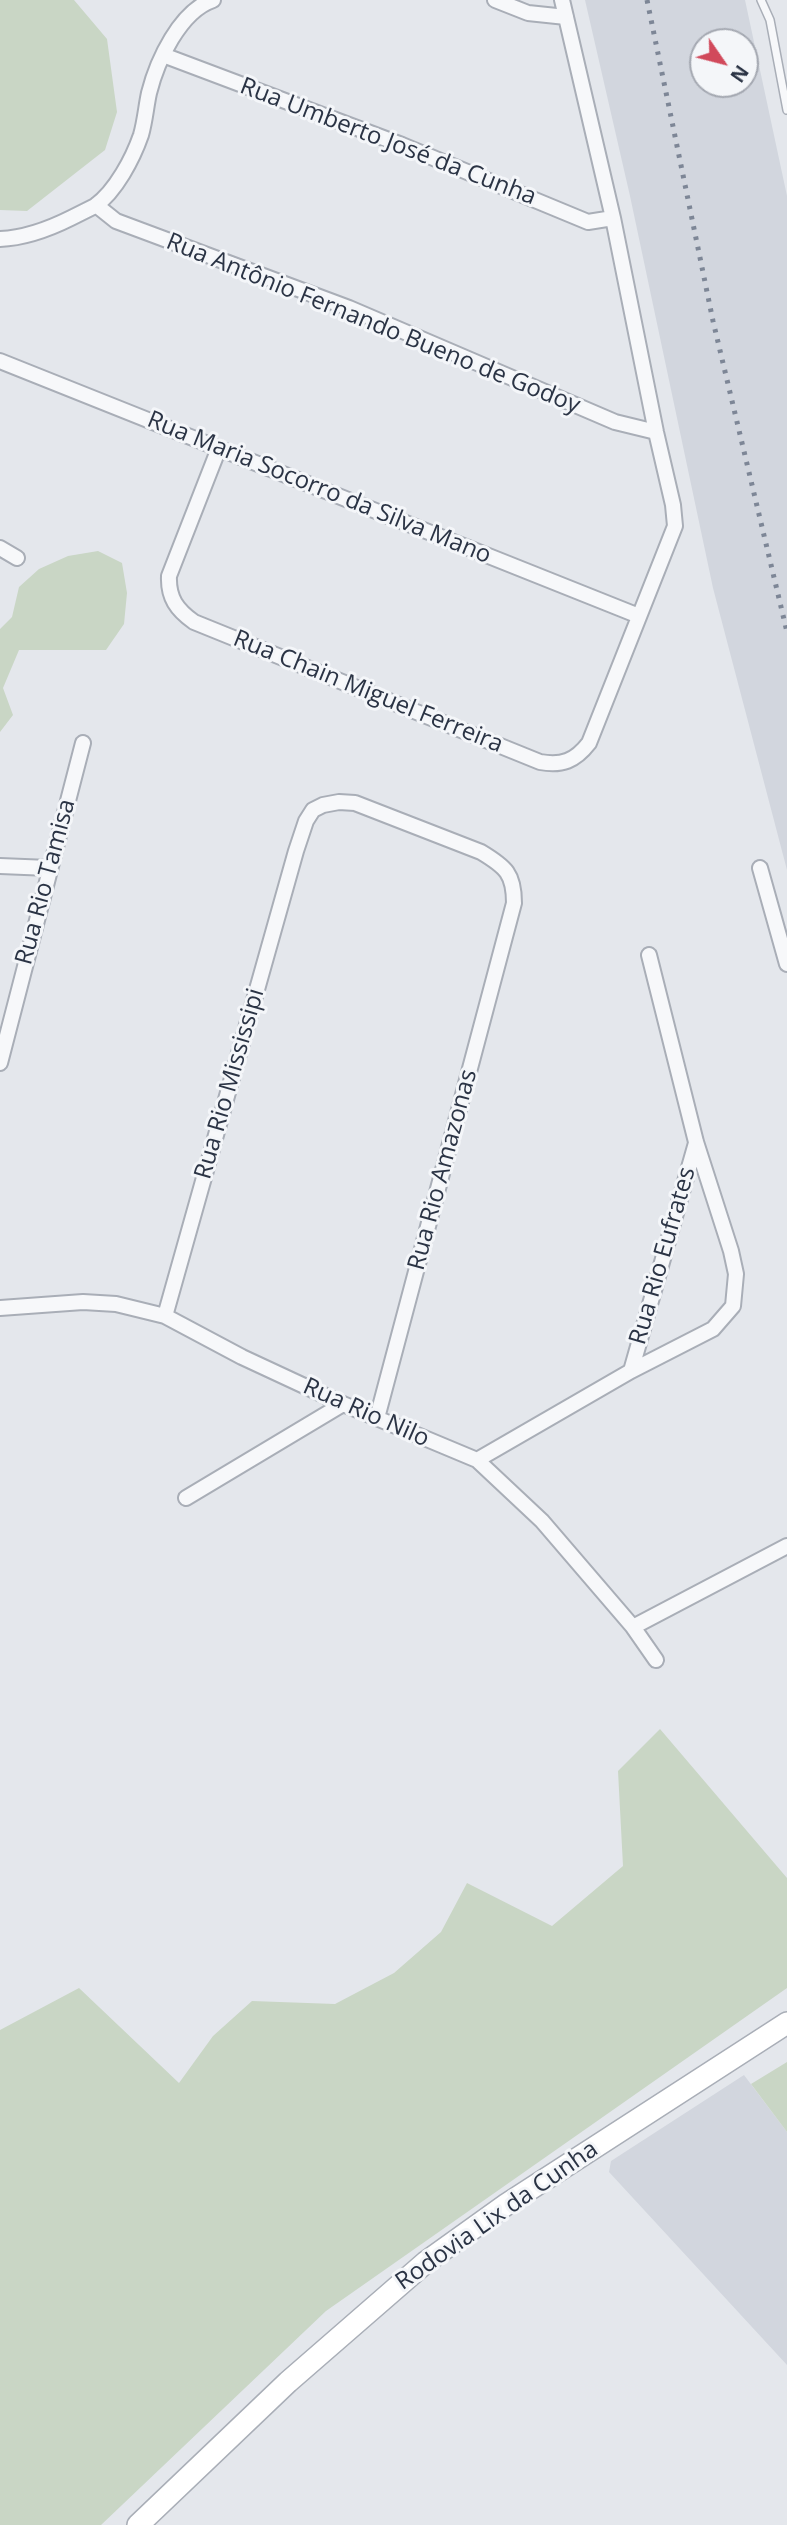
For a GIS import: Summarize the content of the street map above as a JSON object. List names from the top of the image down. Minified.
{"streets":{"main road":["Rodovia Lix da Cunha"],"street":["Rua Umberto José da Cunha","Rua Antônio Fernando Bueno de Godoy","Rua Maria Socorro da Silva Mano","Rua Chain Miguel Ferreira","Rua Rio Tamisa","Rua Rio Mississipi","Rua Rio Amazonas","Rua Rio Eufrates","Rua Rio Nilo"]},"crossings":[["Rua Maria Socorro da Silva Mano","Rua Chain Miguel Ferreira"],["Rua Rio Mississipi","Rua Rio Amazonas"],["Rua Rio Mississipi","Rua Rio Nilo"],["Rua Rio Amazonas","Rua Rio Nilo"],["Rua Rio Eufrates","Rua Rio Nilo"]],"north":"bottom right"}
